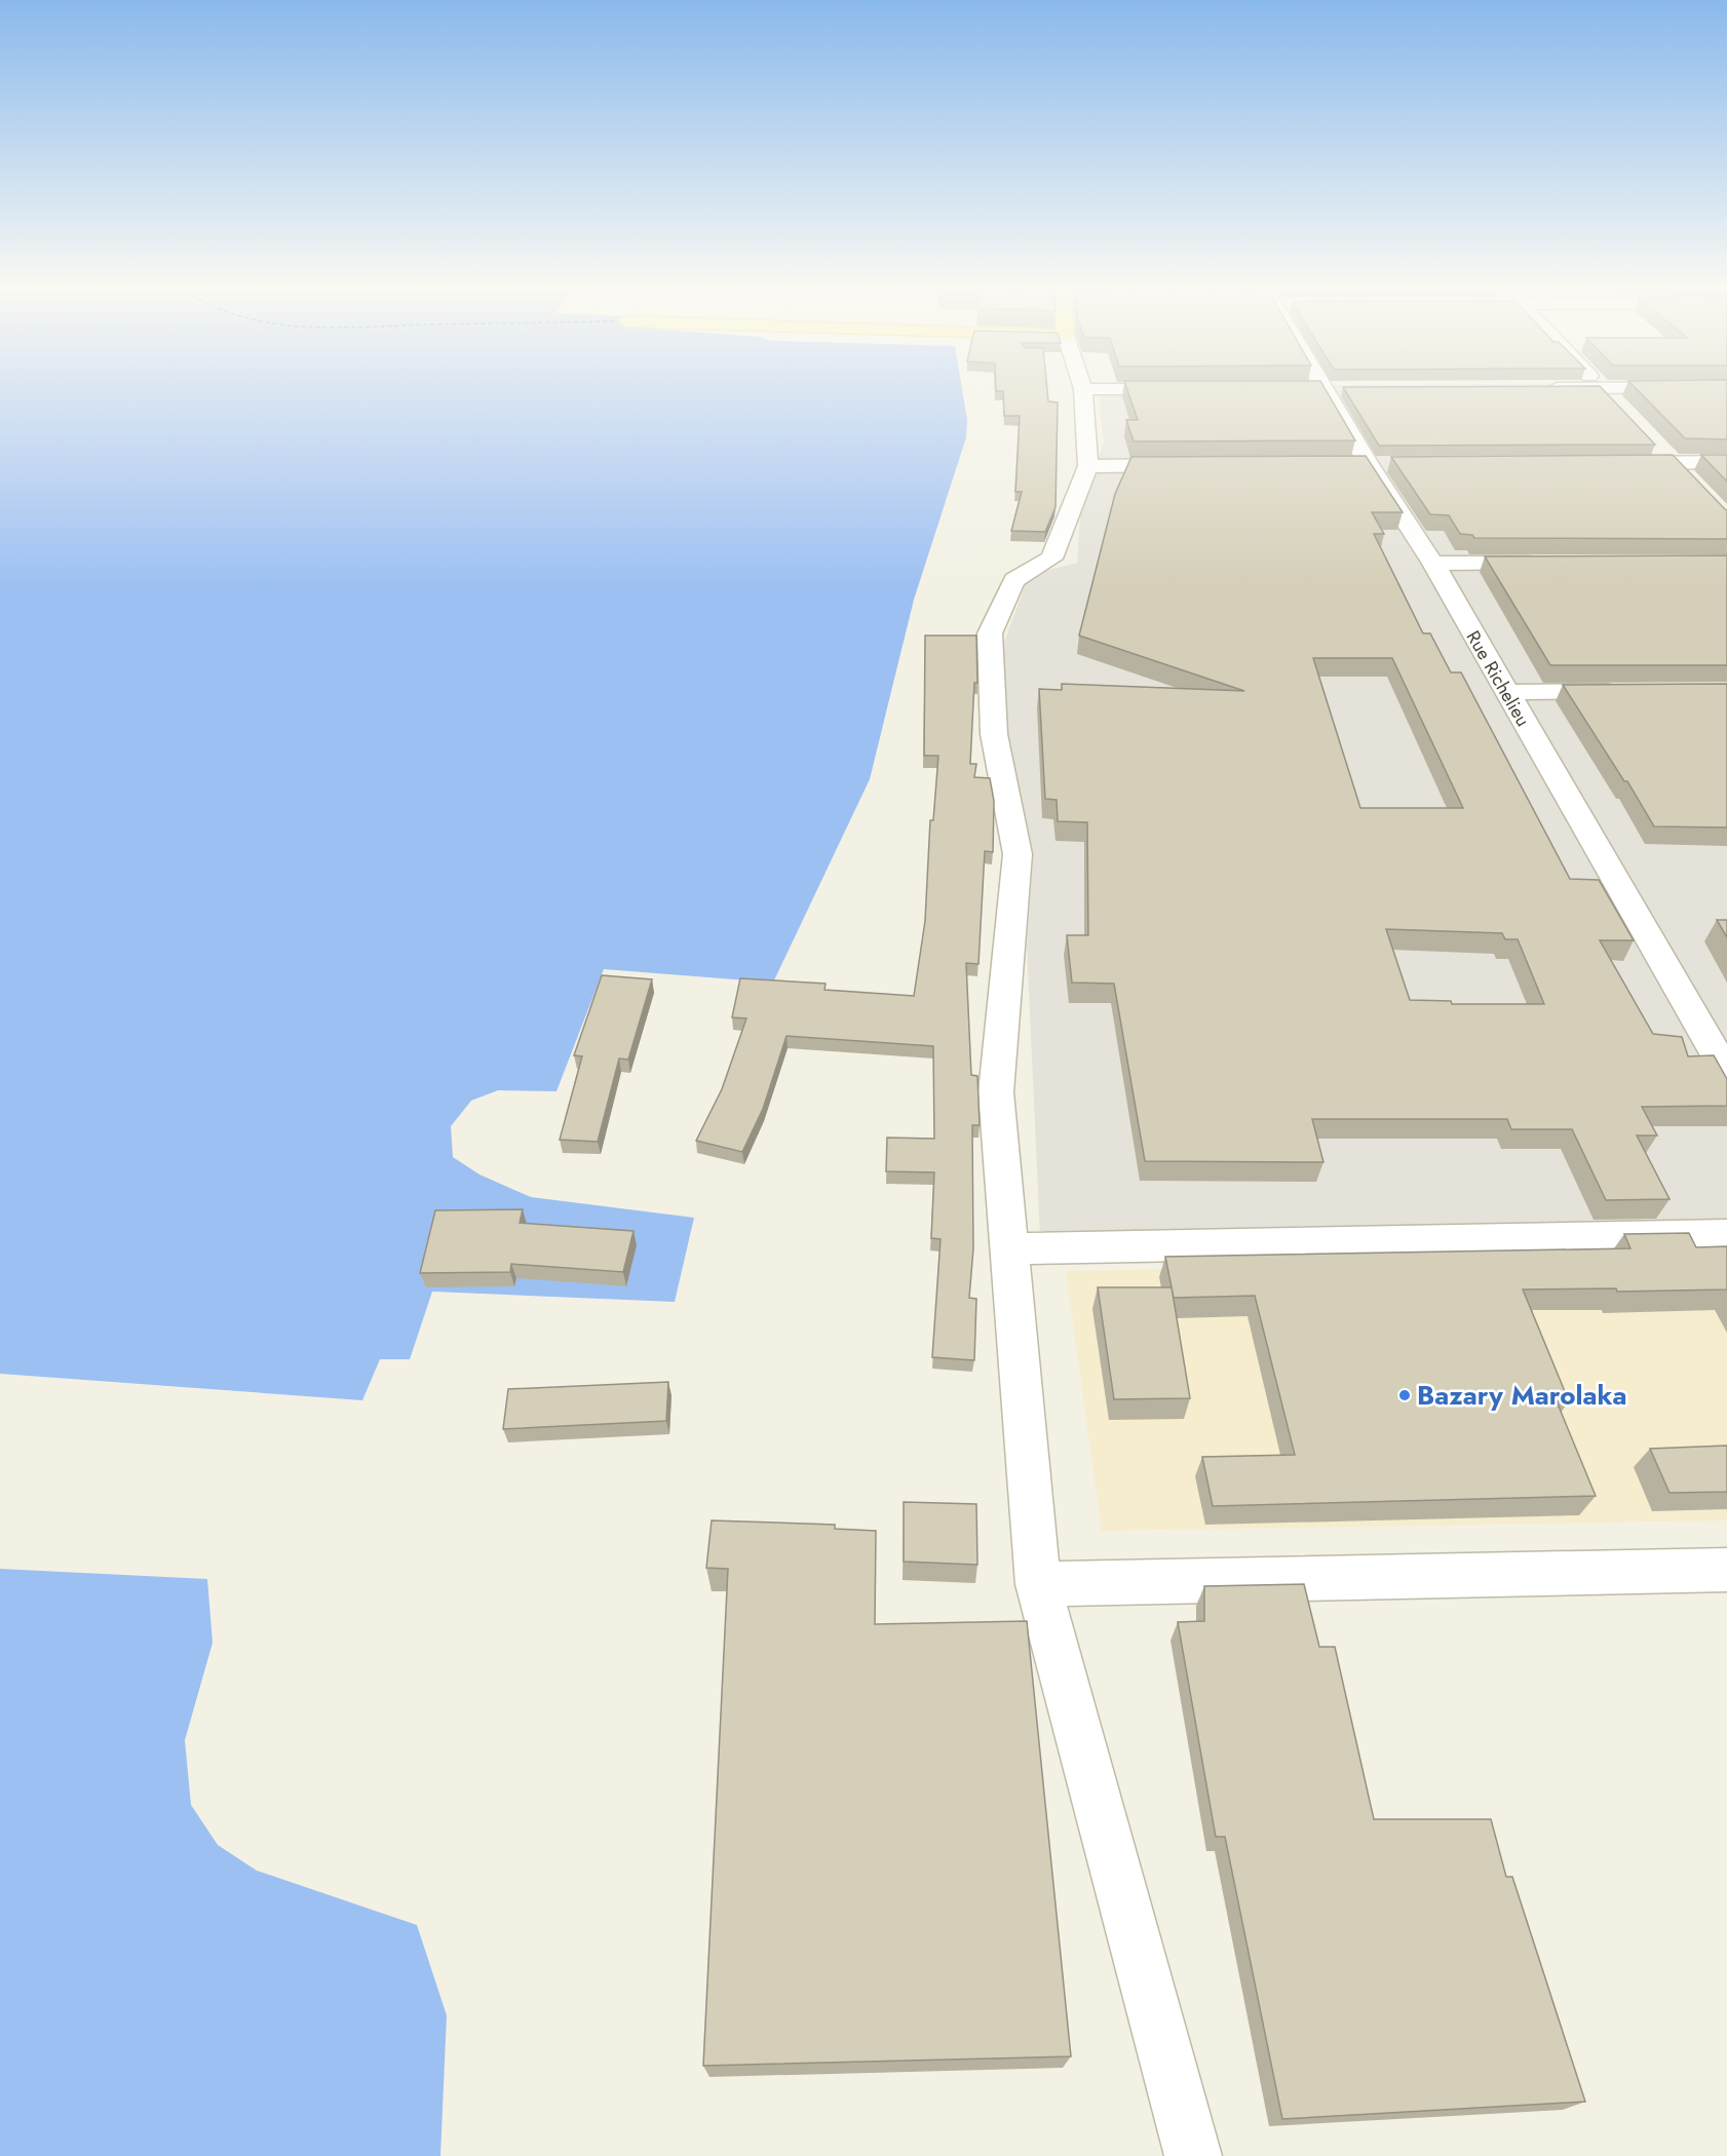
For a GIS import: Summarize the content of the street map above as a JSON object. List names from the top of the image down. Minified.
{"streets":{"street":["Rue Richelieu"]},"places":["Bazary Marolaka"]}
